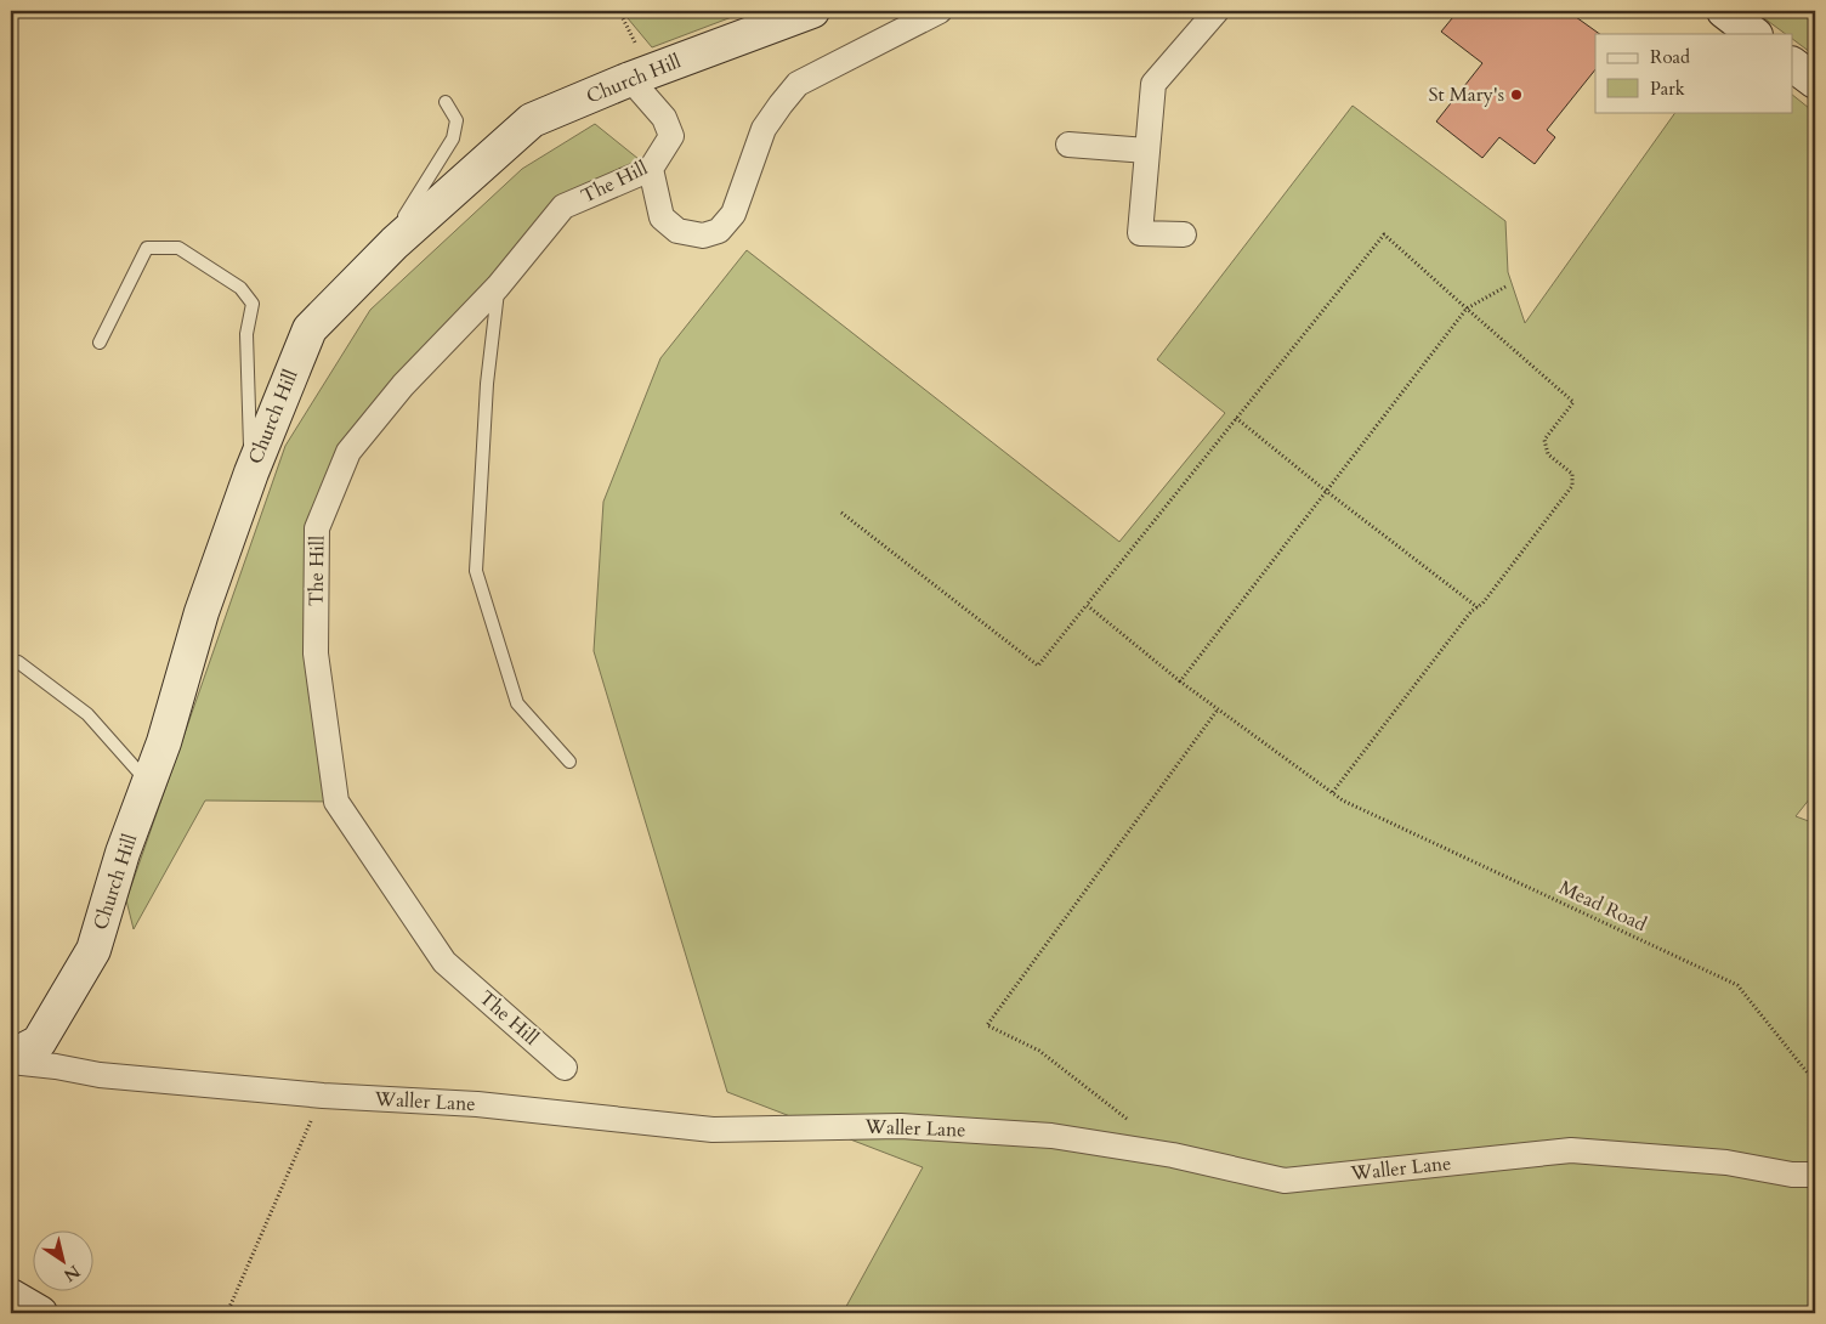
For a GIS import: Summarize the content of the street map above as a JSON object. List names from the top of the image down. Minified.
{"streets":{"main road":["Church Hill"],"street":["The Hill","Waller Lane"],"path":["Mead Road"]},"crossings":[["Church Hill","The Hill"],["Church Hill","Waller Lane"]],"places":["St Mary's"],"legend":["Road","Park"],"north":"bottom right"}
